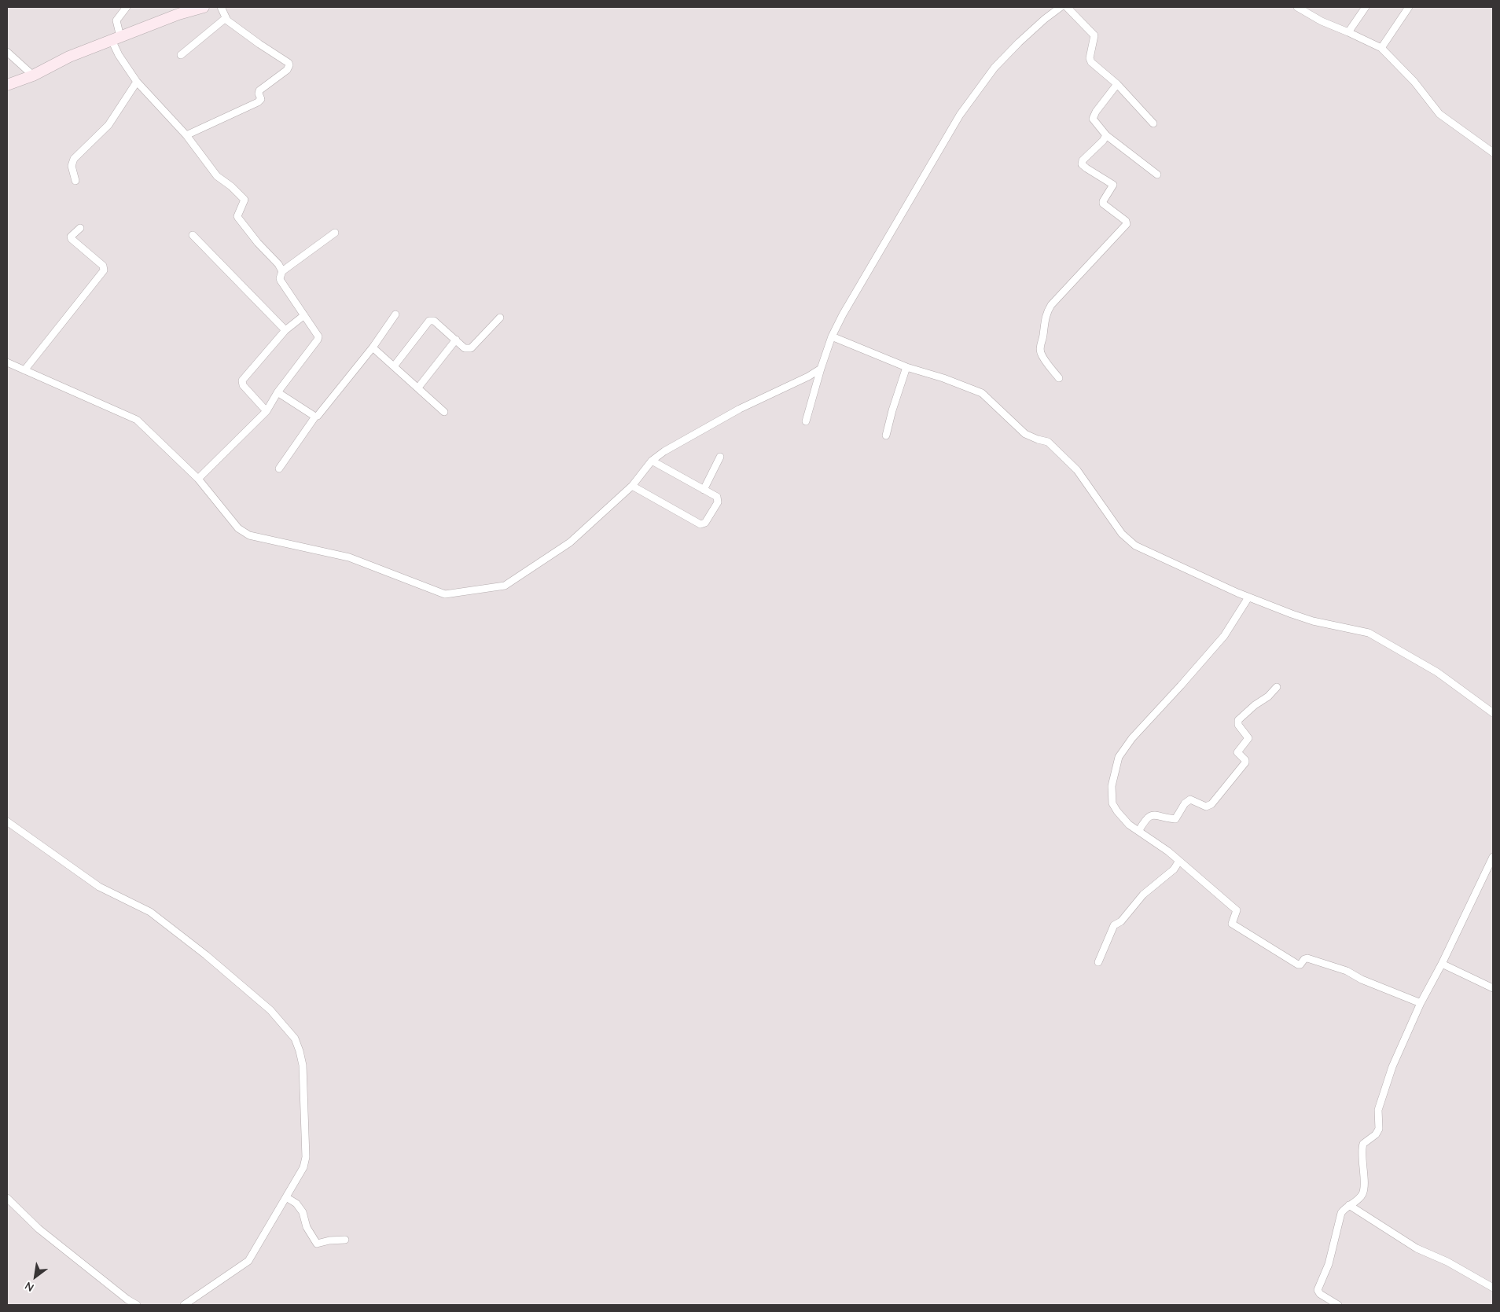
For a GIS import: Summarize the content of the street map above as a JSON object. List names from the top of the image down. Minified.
{"north":"bottom left"}
